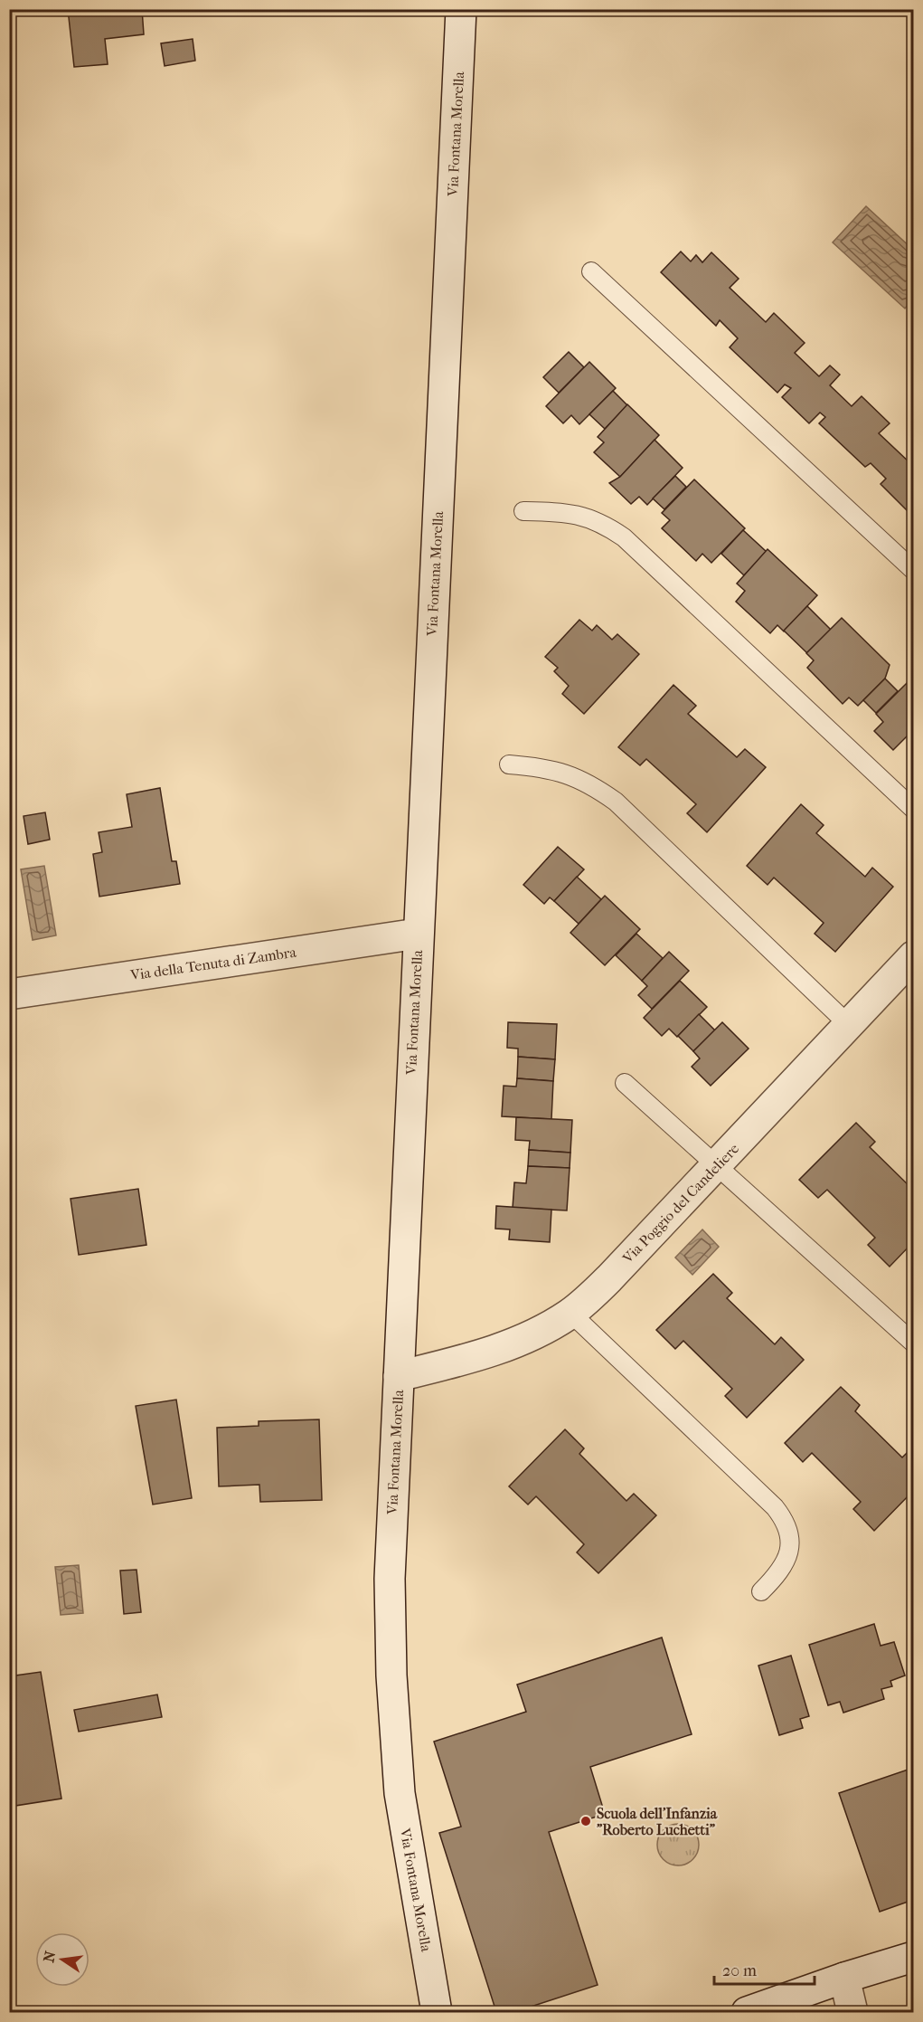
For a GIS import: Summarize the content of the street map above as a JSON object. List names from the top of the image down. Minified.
{"streets":{"street":["Via Fontana Morella","Via della Tenuta di Zambra","Via Poggio del Candeliere"]},"crossings":[["Via Fontana Morella","Via della Tenuta di Zambra"],["Via Fontana Morella","Via Poggio del Candeliere"]],"places":["Scuola dell'Infanzia \"Roberto Luchetti\""],"scale_bar":"20 m","north":"left"}
